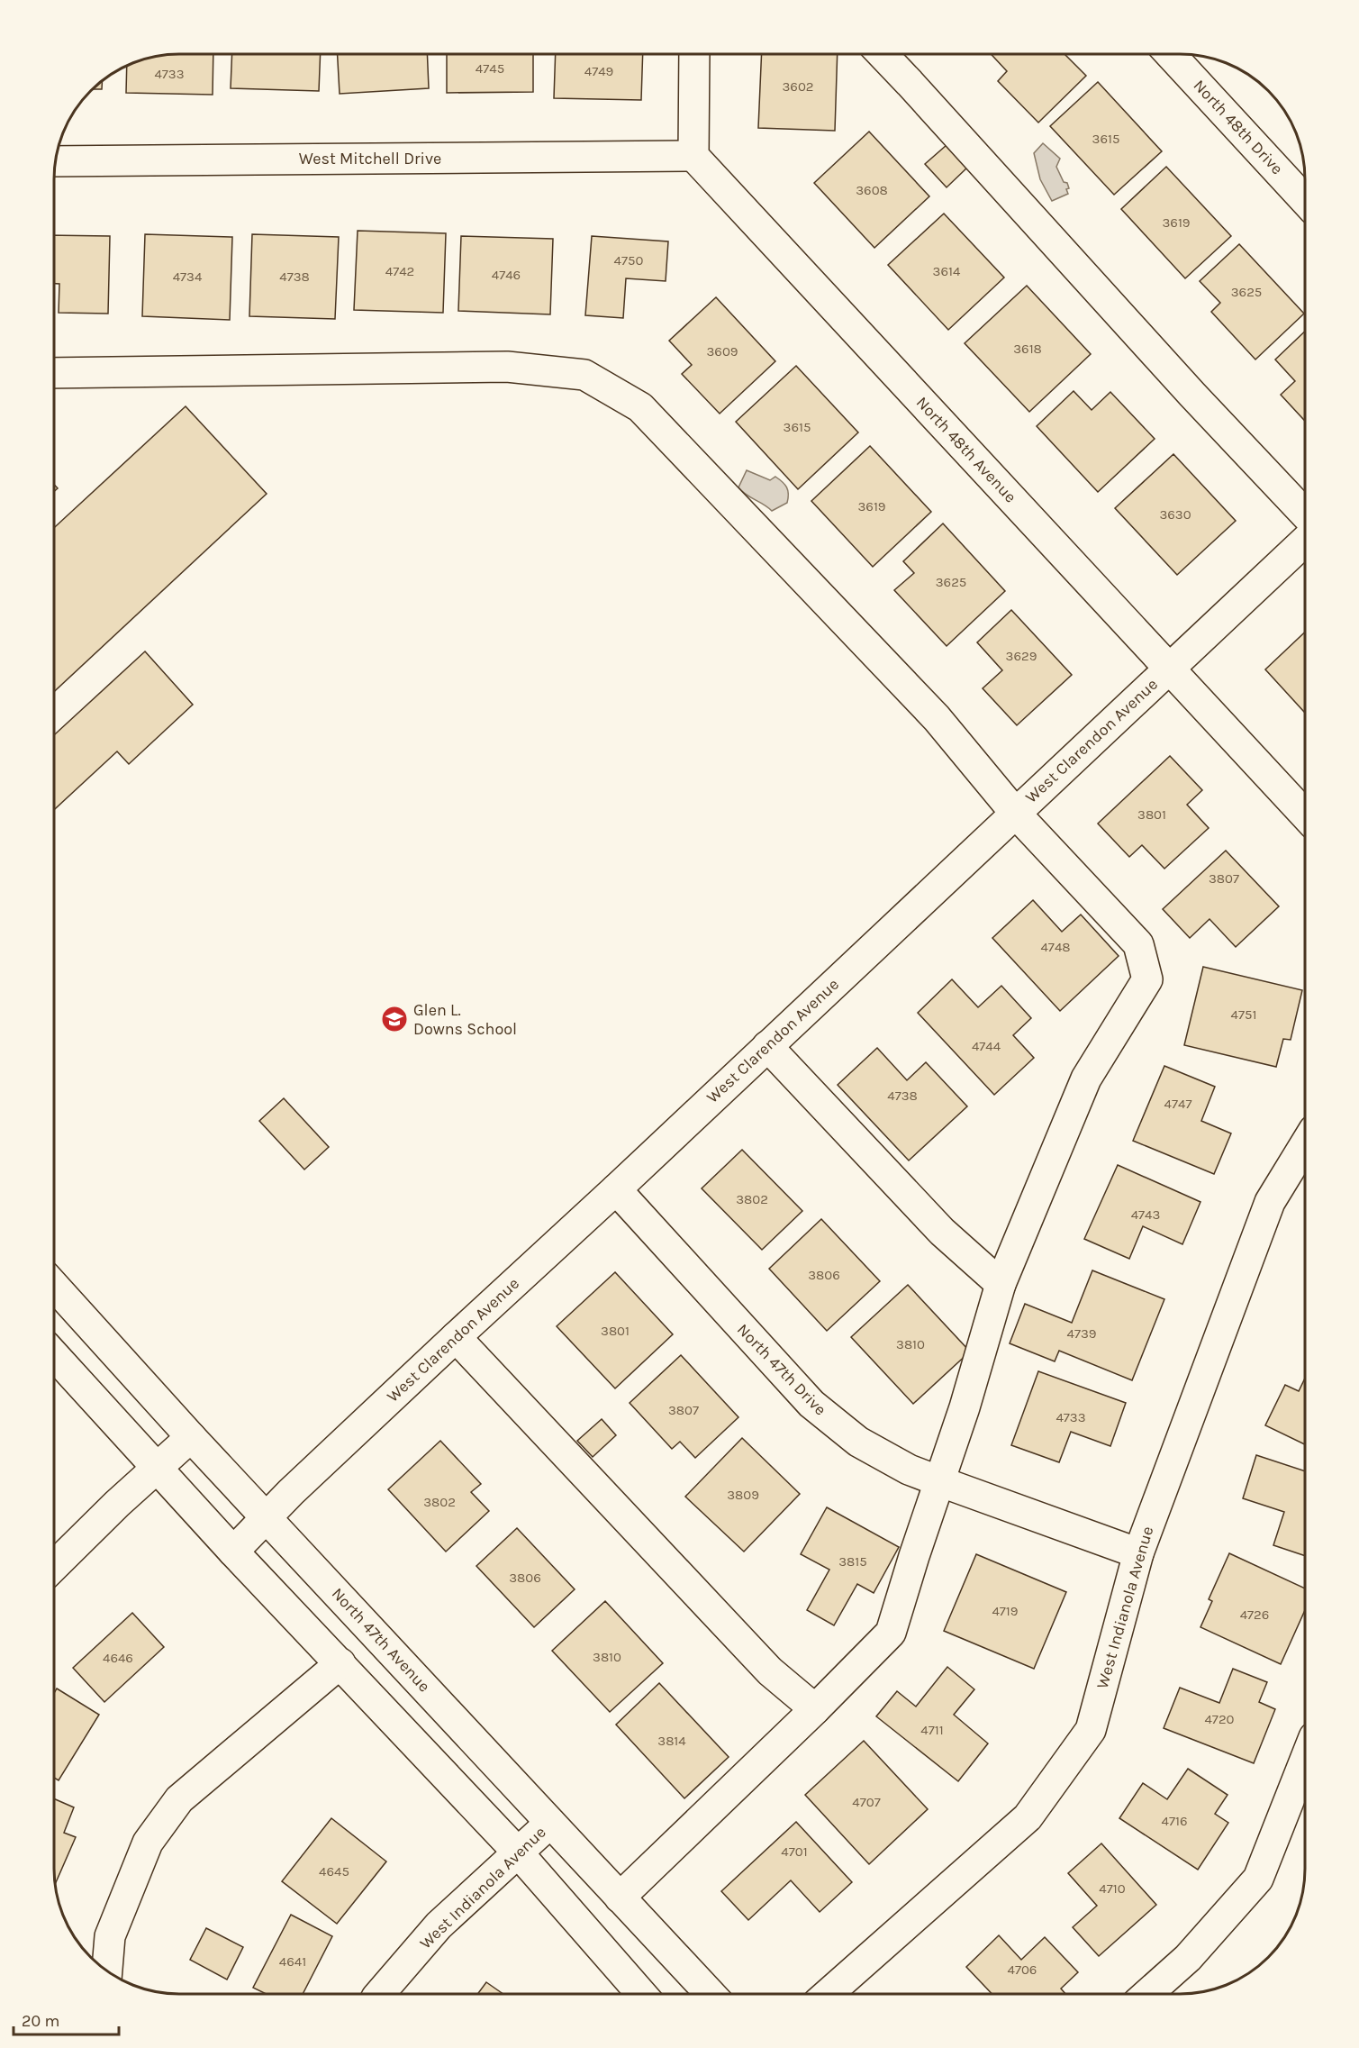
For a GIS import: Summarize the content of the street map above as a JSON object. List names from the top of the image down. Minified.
{"streets":{"street":["North 48th Drive","West Mitchell Drive","North 48th Avenue","West Clarendon Avenue","North 47th Drive","West Indianola Avenue","North 47th Avenue"]},"crossings":[["West Mitchell Drive","North 48th Avenue"],["North 48th Avenue","West Clarendon Avenue"],["West Clarendon Avenue","North 47th Drive"],["West Clarendon Avenue","North 47th Avenue"],["North 47th Drive","West Indianola Avenue"],["West Indianola Avenue","North 47th Avenue"]],"places":{"school or university":["Glen L. Downs School"]},"house_numbers":["4745","4749","4733","3602","3615","3608","3619","4750","4742","3614","4746","4734","4738","3625","3618","3609","3615","3619","3630","3625","3629","3801","3807","4748","4751","4744","4738","4747","3802","4743","3806","3801","4739","3810","3807","4733","3809","3802","3815","3806","4719","4726","3810","4646","4720","4711","3814","4707","4716","4701","4645","4710","4641","4706"],"scale_bar":"20 m"}
